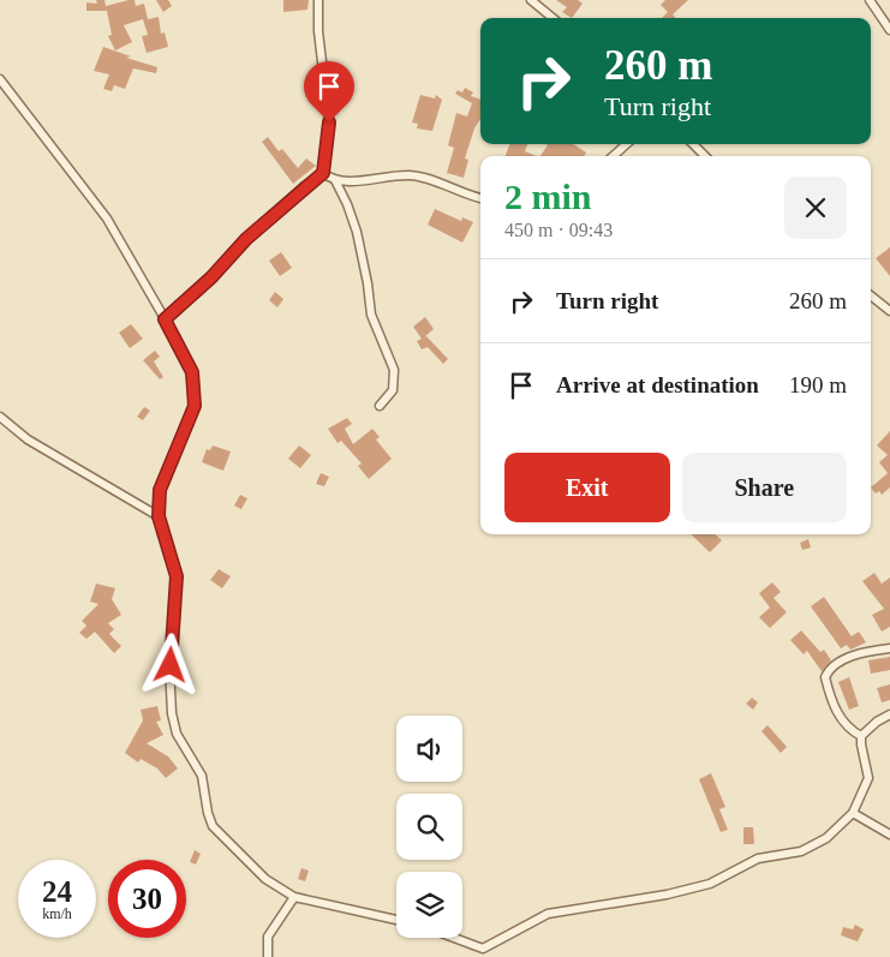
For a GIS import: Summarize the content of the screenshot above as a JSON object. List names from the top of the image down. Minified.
{"page":{"turn":["260 m","Turn right"],"heading":["2 min","450 m · 09:43"],"list":[{"name":"Turn right","value":"260 m"},{"name":"Arrive at destination","value":"190 m"}],"buttons":["Exit","Share"],"speed":"24 km/h","limit":"30"}}
